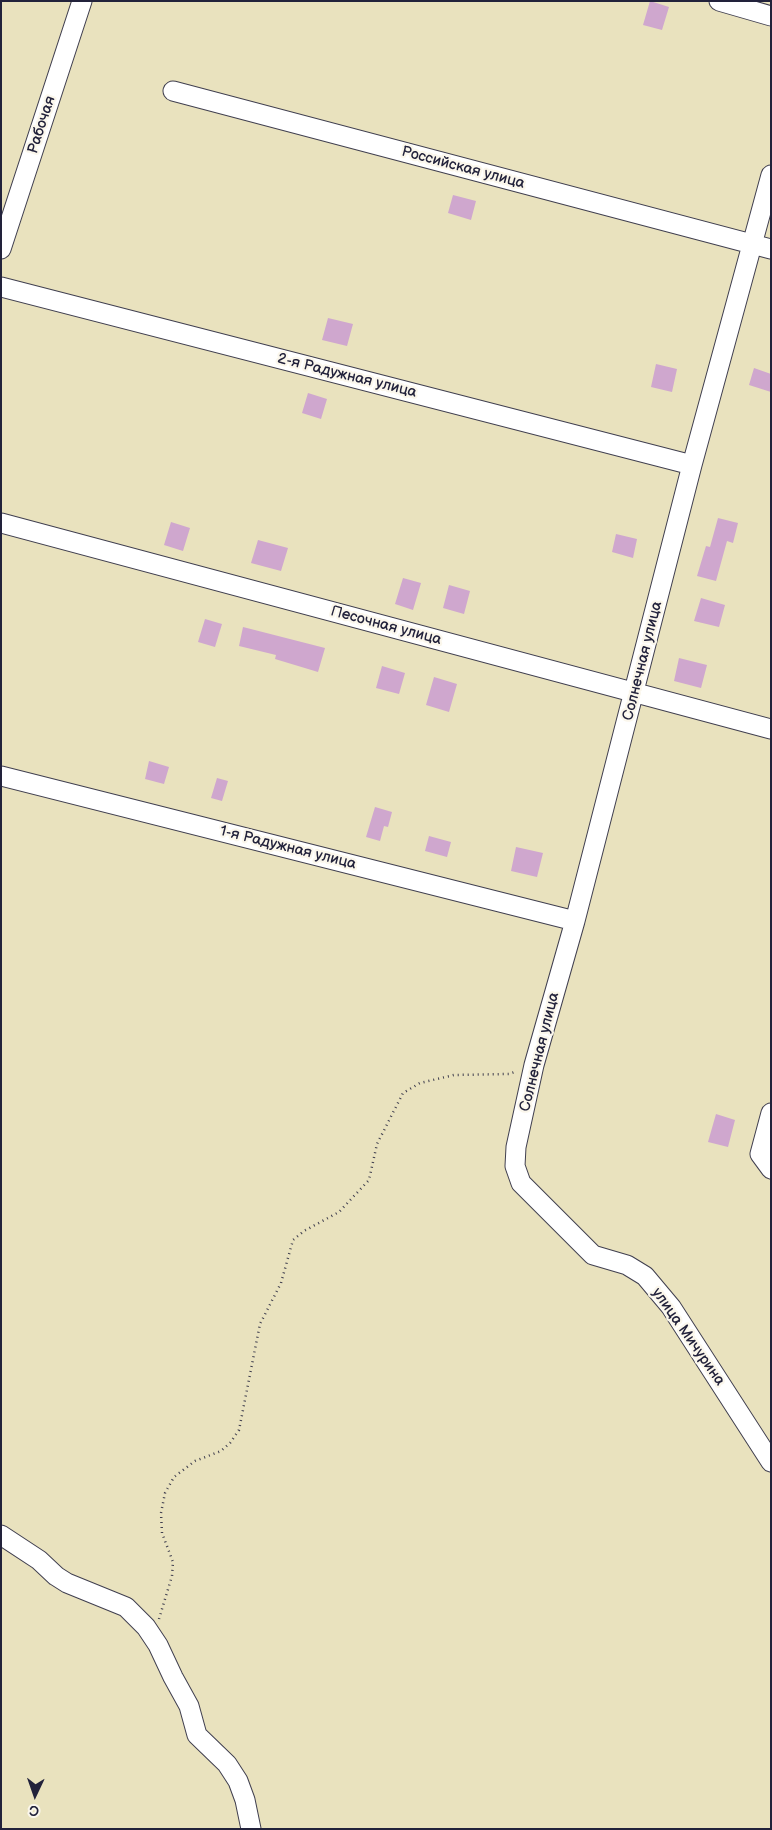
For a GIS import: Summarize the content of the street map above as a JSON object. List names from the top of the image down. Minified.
{"streets":{"street":["Рабочая","Российская улица","2-я Радужная улица","Песочная улица","Солнечная улица","1-я Радужная улица","улица Мичурина"]},"crossings":[["Российская улица","Солнечная улица"],["2-я Радужная улица","Солнечная улица"],["Песочная улица","Солнечная улица"],["Солнечная улица","1-я Радужная улица"],["Солнечная улица","улица Мичурина"]],"north":"bottom"}
